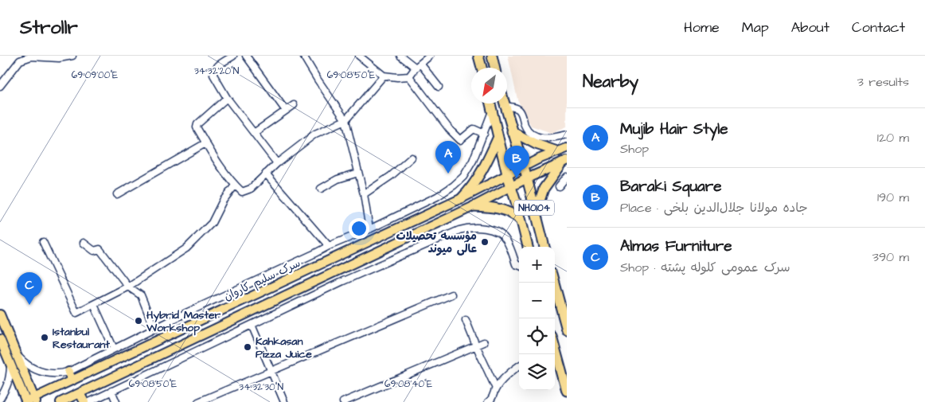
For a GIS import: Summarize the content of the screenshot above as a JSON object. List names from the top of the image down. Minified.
{"streets":{"highway":["NH0104"],"main road":["سرک سلیم کاروان"]},"crossings":[["NH0104","سرک سلیم کاروان"]],"places":["مؤسسه تحصیلات عالی میوند","Hybrid Master Workshop","Istanbul Restaurant","Kahkasan Pizza Juice"],"north":"bottom left","page":{"header":"Strollr","nav":["Home","Map","About","Contact"],"heading":["Nearby","3 results"],"list":[{"mark":"A","name":"Mujib Hair Style","note":"Shop","value":"120 m"},{"mark":"B","name":"Baraki Square","note":"Place · جاده مولانا جلال‌الدین بلخی","value":"190 m"},{"mark":"C","name":"Almas Furniture","note":"Shop · سرک عمومی کلوله پشته","value":"390 m"}],"pins":["A","B","C"],"map_buttons":["+","−"]},"coordinates":["34°32'20\"N","69°09'00\"E","69°08'50\"E","69°08'40\"E","34°32'30\"N"]}
